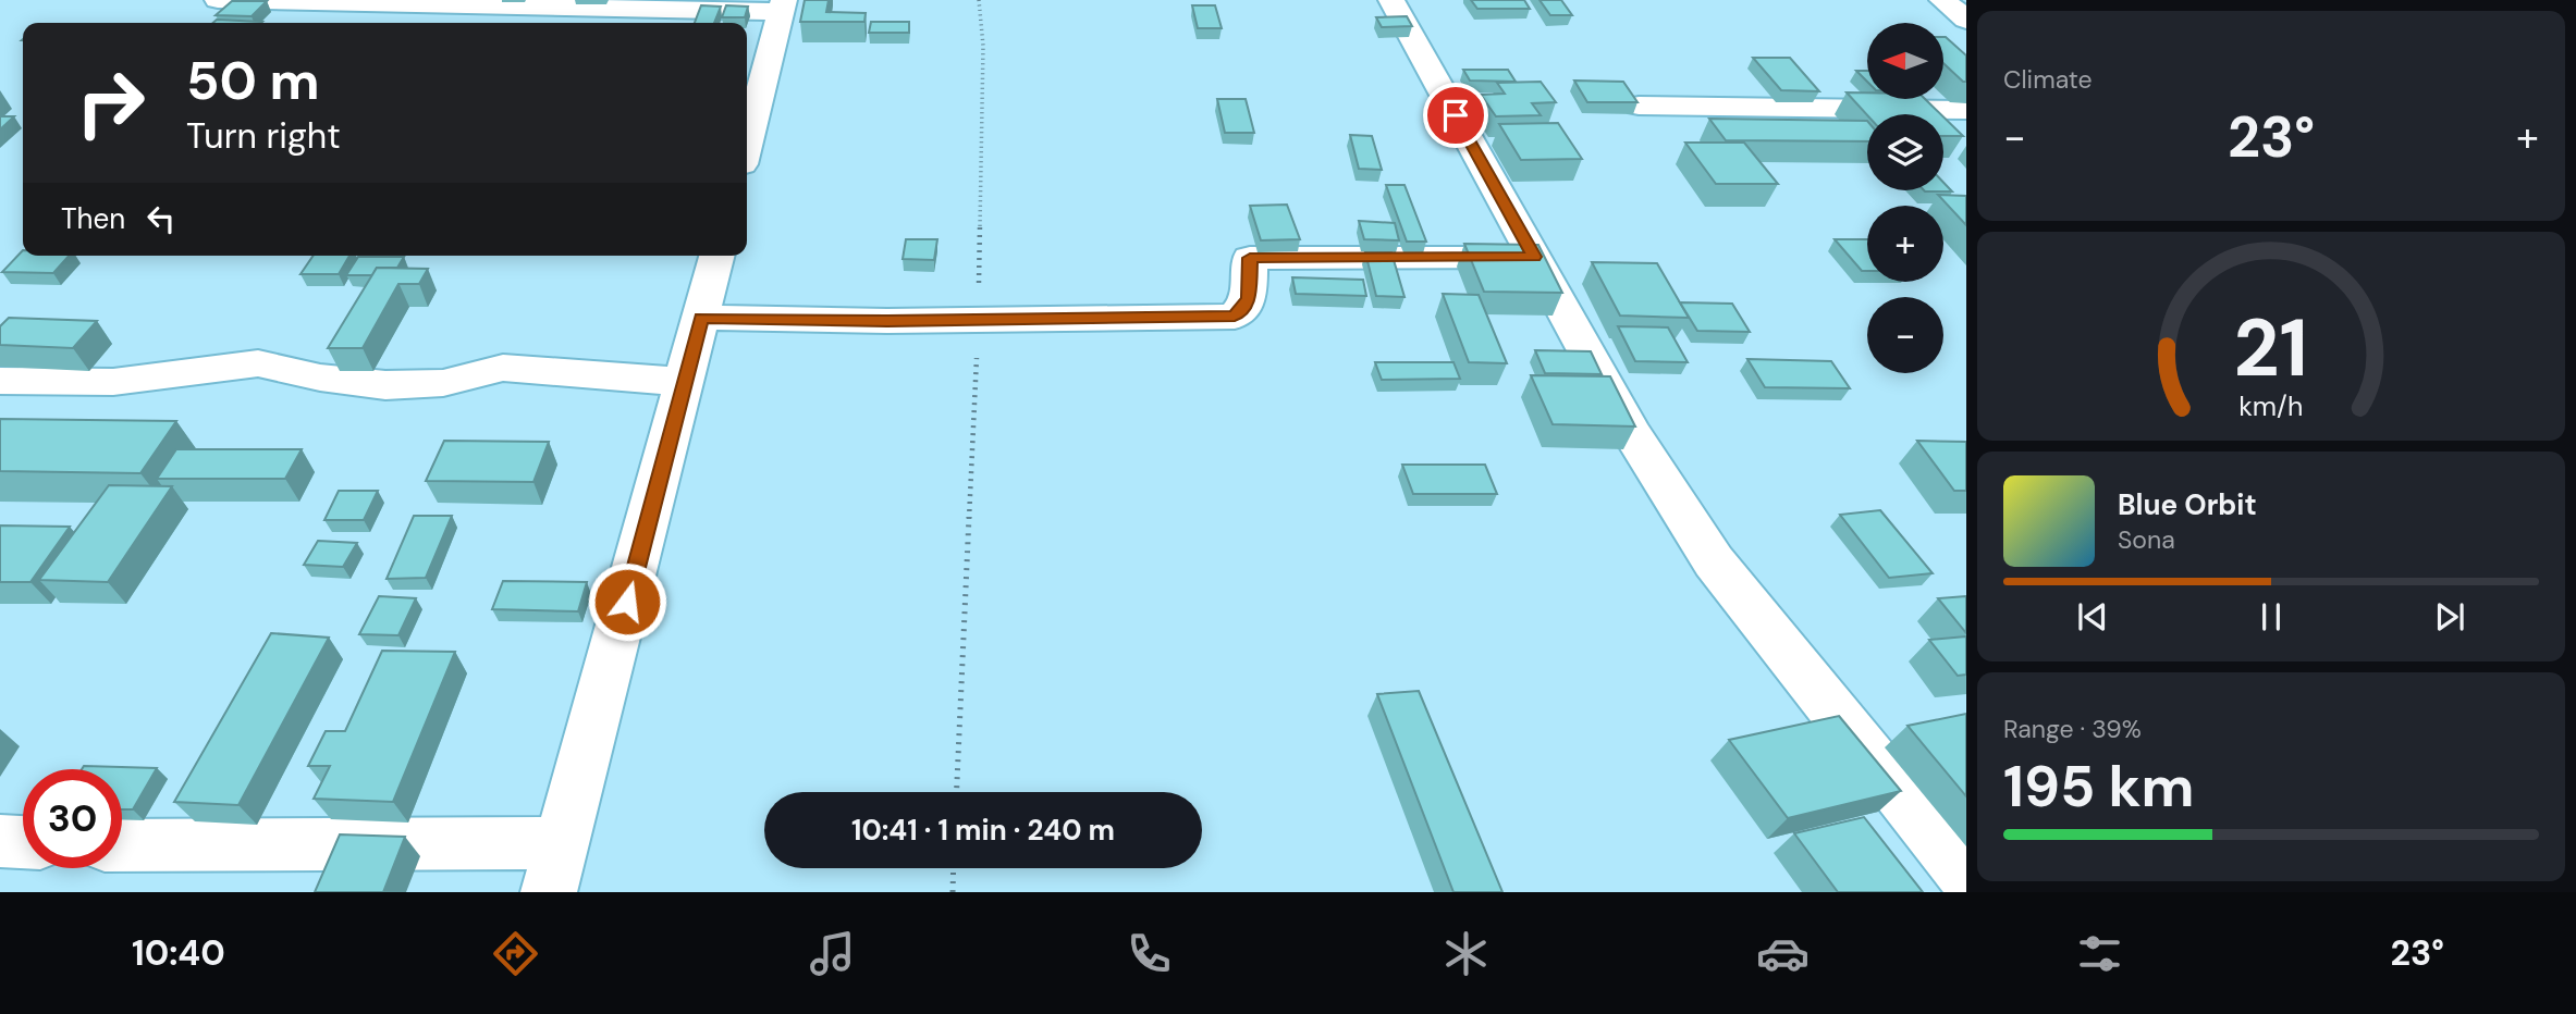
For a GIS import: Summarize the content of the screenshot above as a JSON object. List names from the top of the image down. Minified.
{"north":"left","page":{"tile":["Climate",["Range · 39%","195 km"]],"map_buttons":["+","−"],"turn":["50 m","Turn right"],"heat":["−","23°","+"],"then":"Then","song":["Blue Orbit","Sona"],"limit":"30","trip":"10:41 · 1 min · 240 m","tabs":["10:40","23°"],"gauge":["21","km/h"]}}
